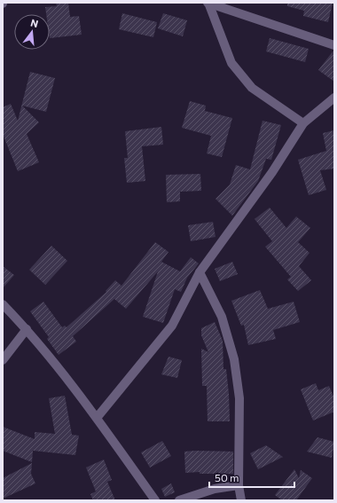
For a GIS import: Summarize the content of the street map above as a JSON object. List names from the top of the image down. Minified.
{"scale_bar":"50 m","north":"top"}
